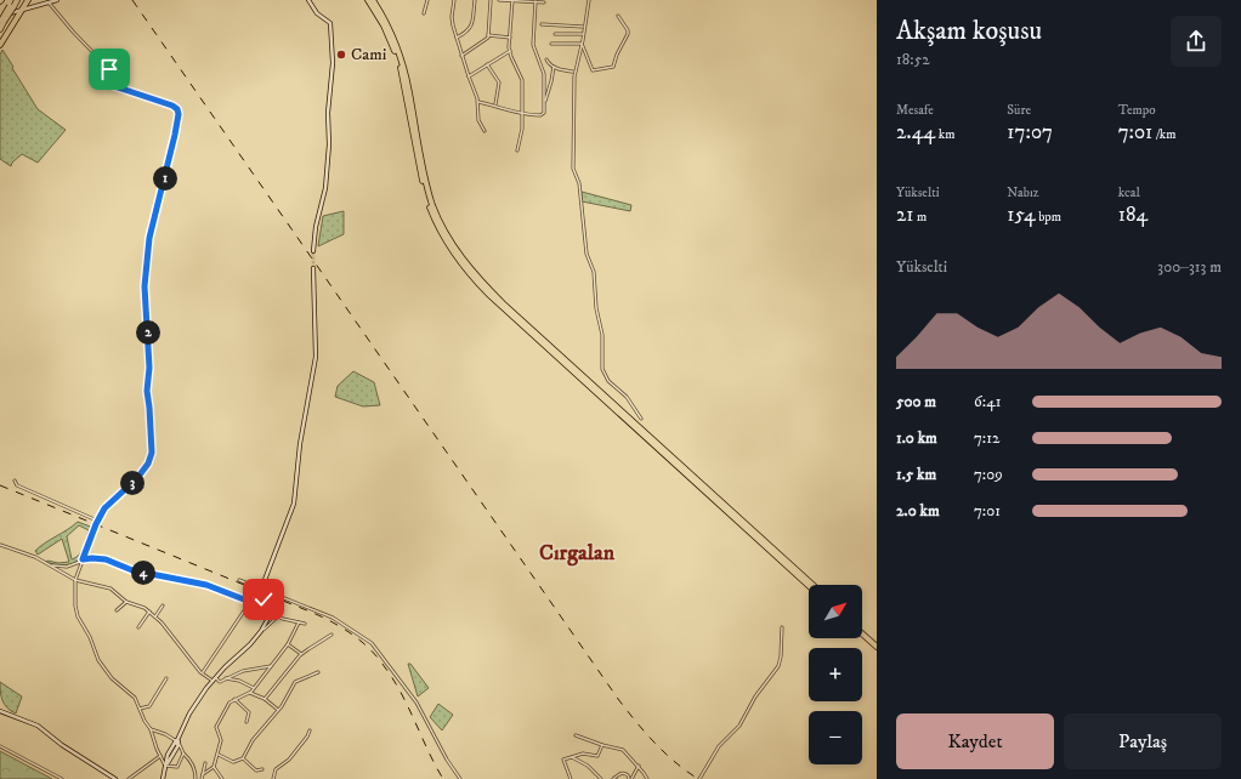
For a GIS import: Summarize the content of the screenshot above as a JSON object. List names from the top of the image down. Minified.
{"districts":["Cırgalan"],"places":["Cami"],"north":"top right","page":{"heading":["Akşam koşusu","18:52"],"stats":[["Mesafe","2.44 km"],["Süre","17:07"],["Tempo","7:01 /km"],["Yükselti","21 m"],["Nabız","154 bpm"],["kcal","184"]],"pins":["1","2","3","4"],"chart":["Yükselti","300–313 m"],"list":[{"name":"500 m","note":"6:41"},{"name":"1.0 km","note":"7:12"},{"name":"1.5 km","note":"7:09"},{"name":"2.0 km","note":"7:01"}],"map_buttons":["+","−"],"buttons":["Kaydet","Paylaş"]}}
